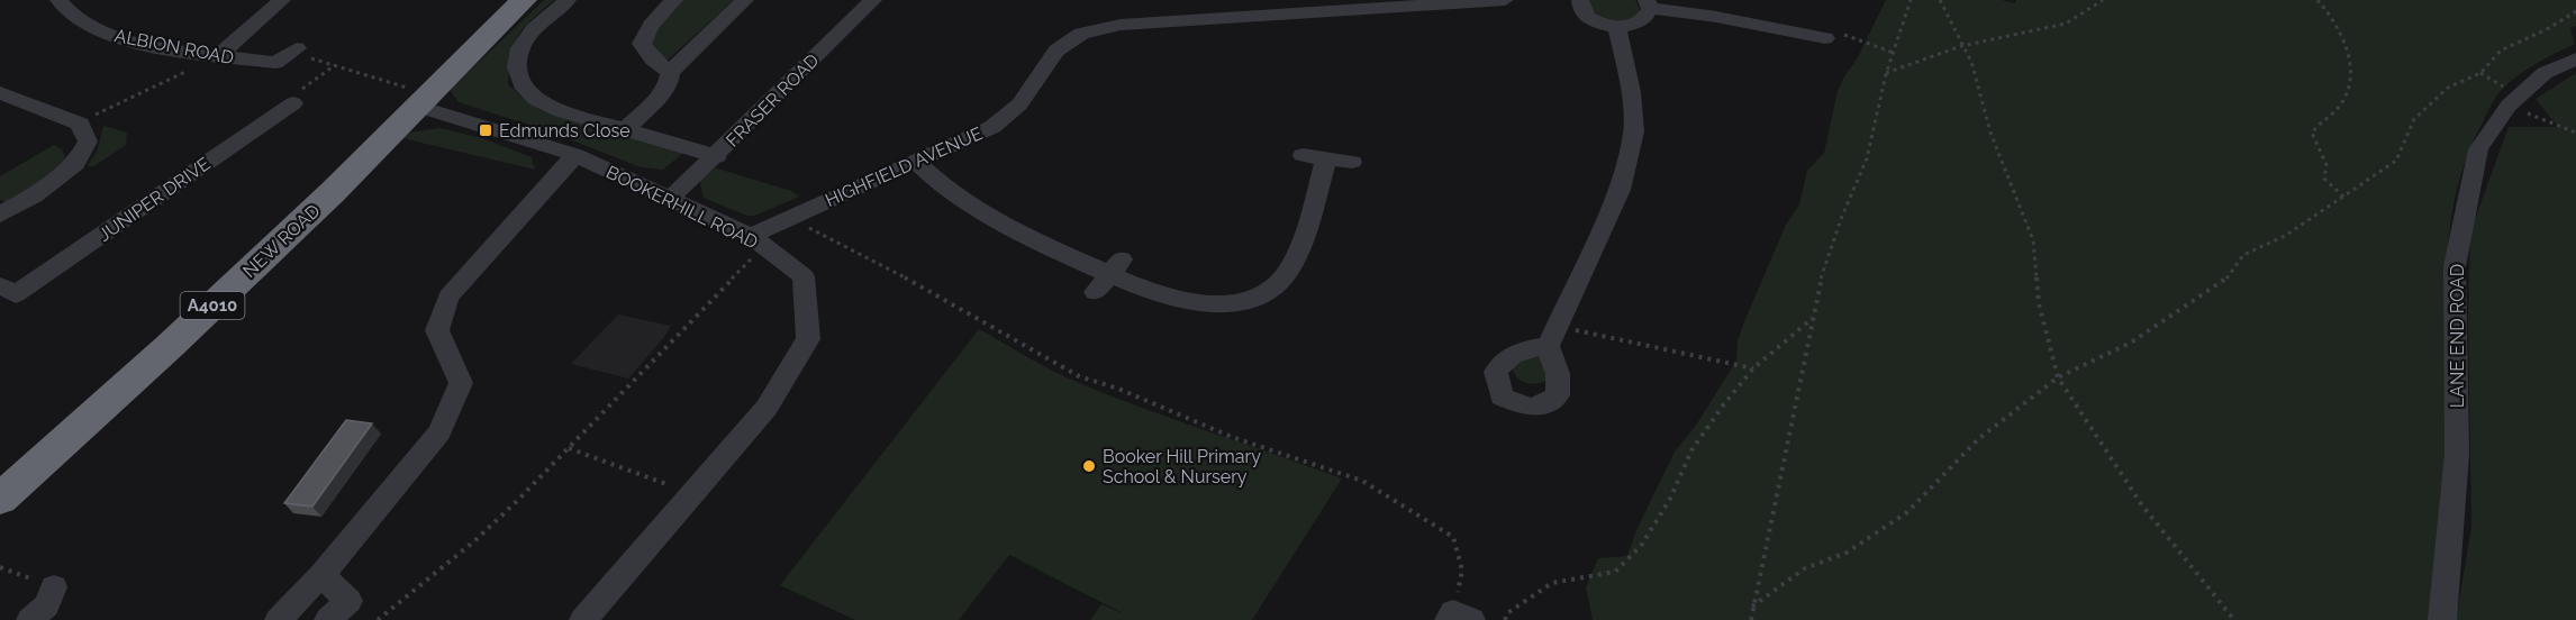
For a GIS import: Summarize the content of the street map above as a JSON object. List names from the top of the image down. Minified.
{"streets":{"highway":["NEW ROAD","A4010"],"street":["ALBION ROAD","FRASER ROAD","HIGHFIELD AVENUE","JUNIPER DRIVE","BOOKERHILL ROAD","LANE END ROAD"]},"crossings":[["FRASER ROAD","BOOKERHILL ROAD"],["HIGHFIELD AVENUE","BOOKERHILL ROAD"],["BOOKERHILL ROAD","NEW ROAD"]],"places":{"transit":["Edmunds Close"],"other":["Booker Hill Primary School & Nursery"]}}
